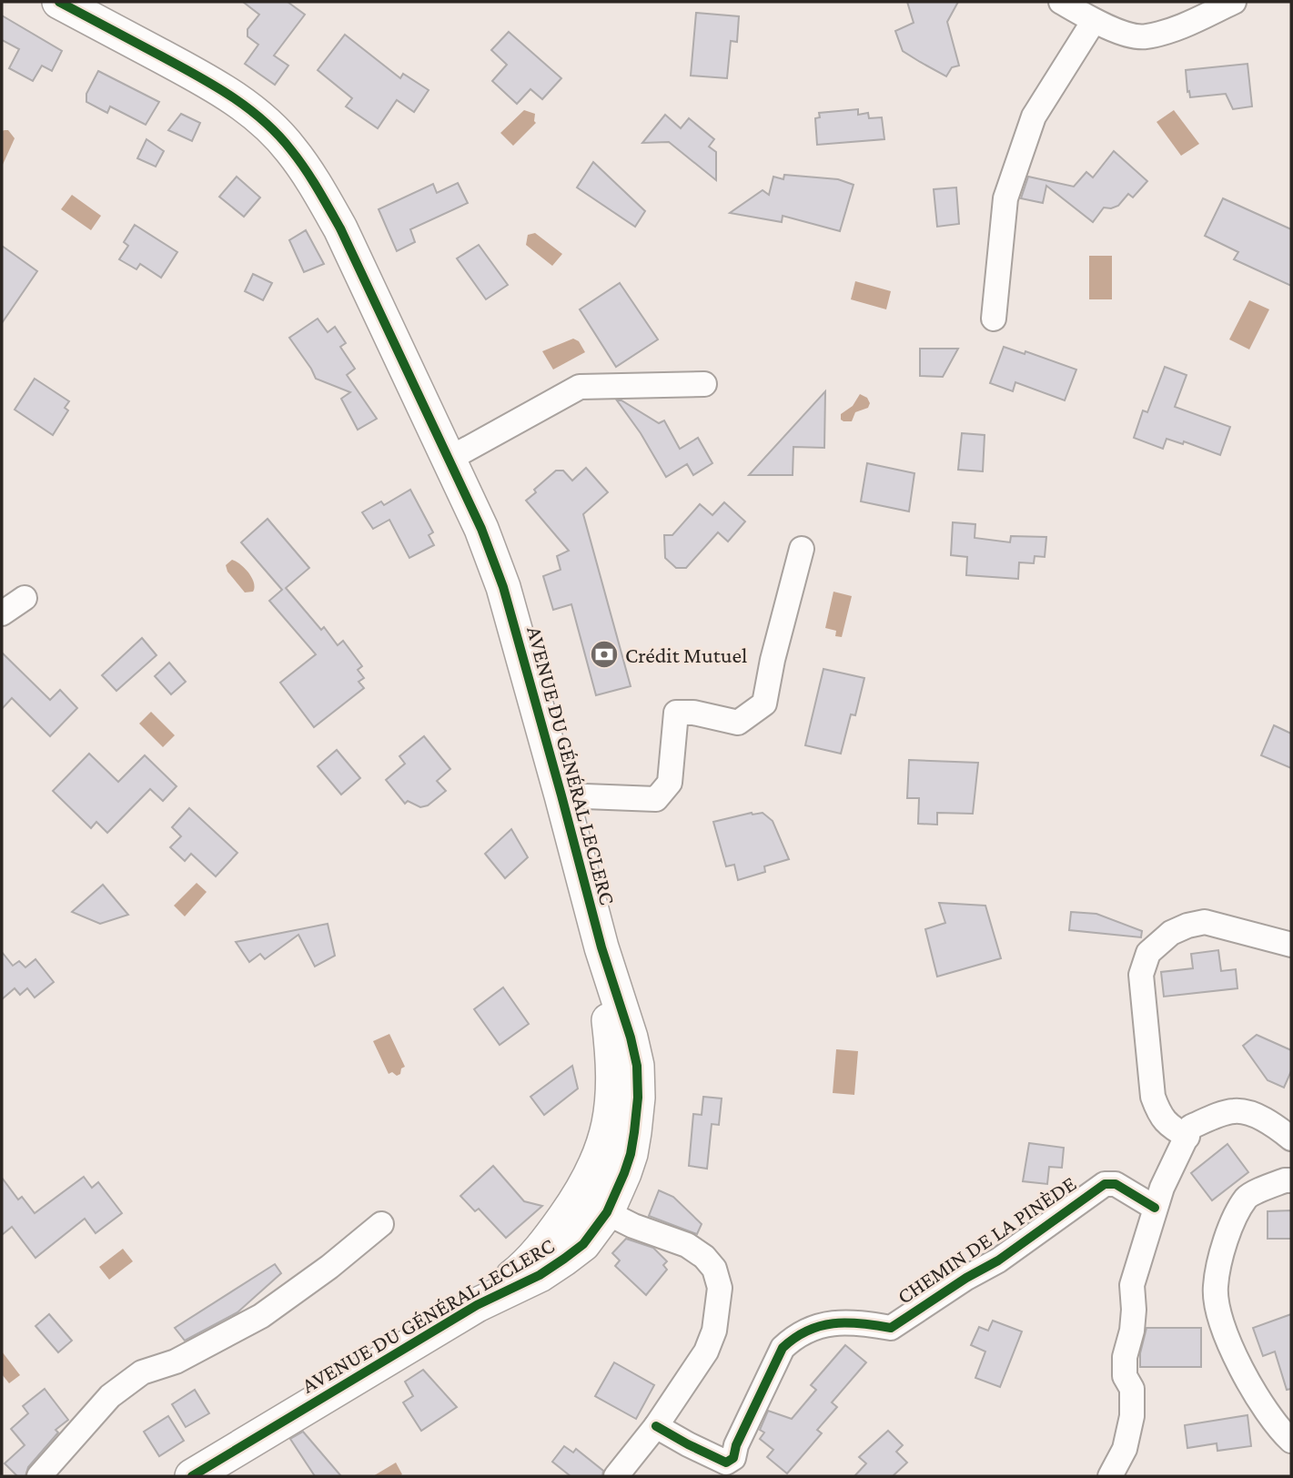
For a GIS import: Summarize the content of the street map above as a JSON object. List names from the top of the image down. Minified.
{"streets":{"main road":["AVENUE DU GÉNÉRAL LECLERC"],"street":["CHEMIN DE LA PINÈDE"]},"places":{"bank":["Crédit Mutuel"]}}
